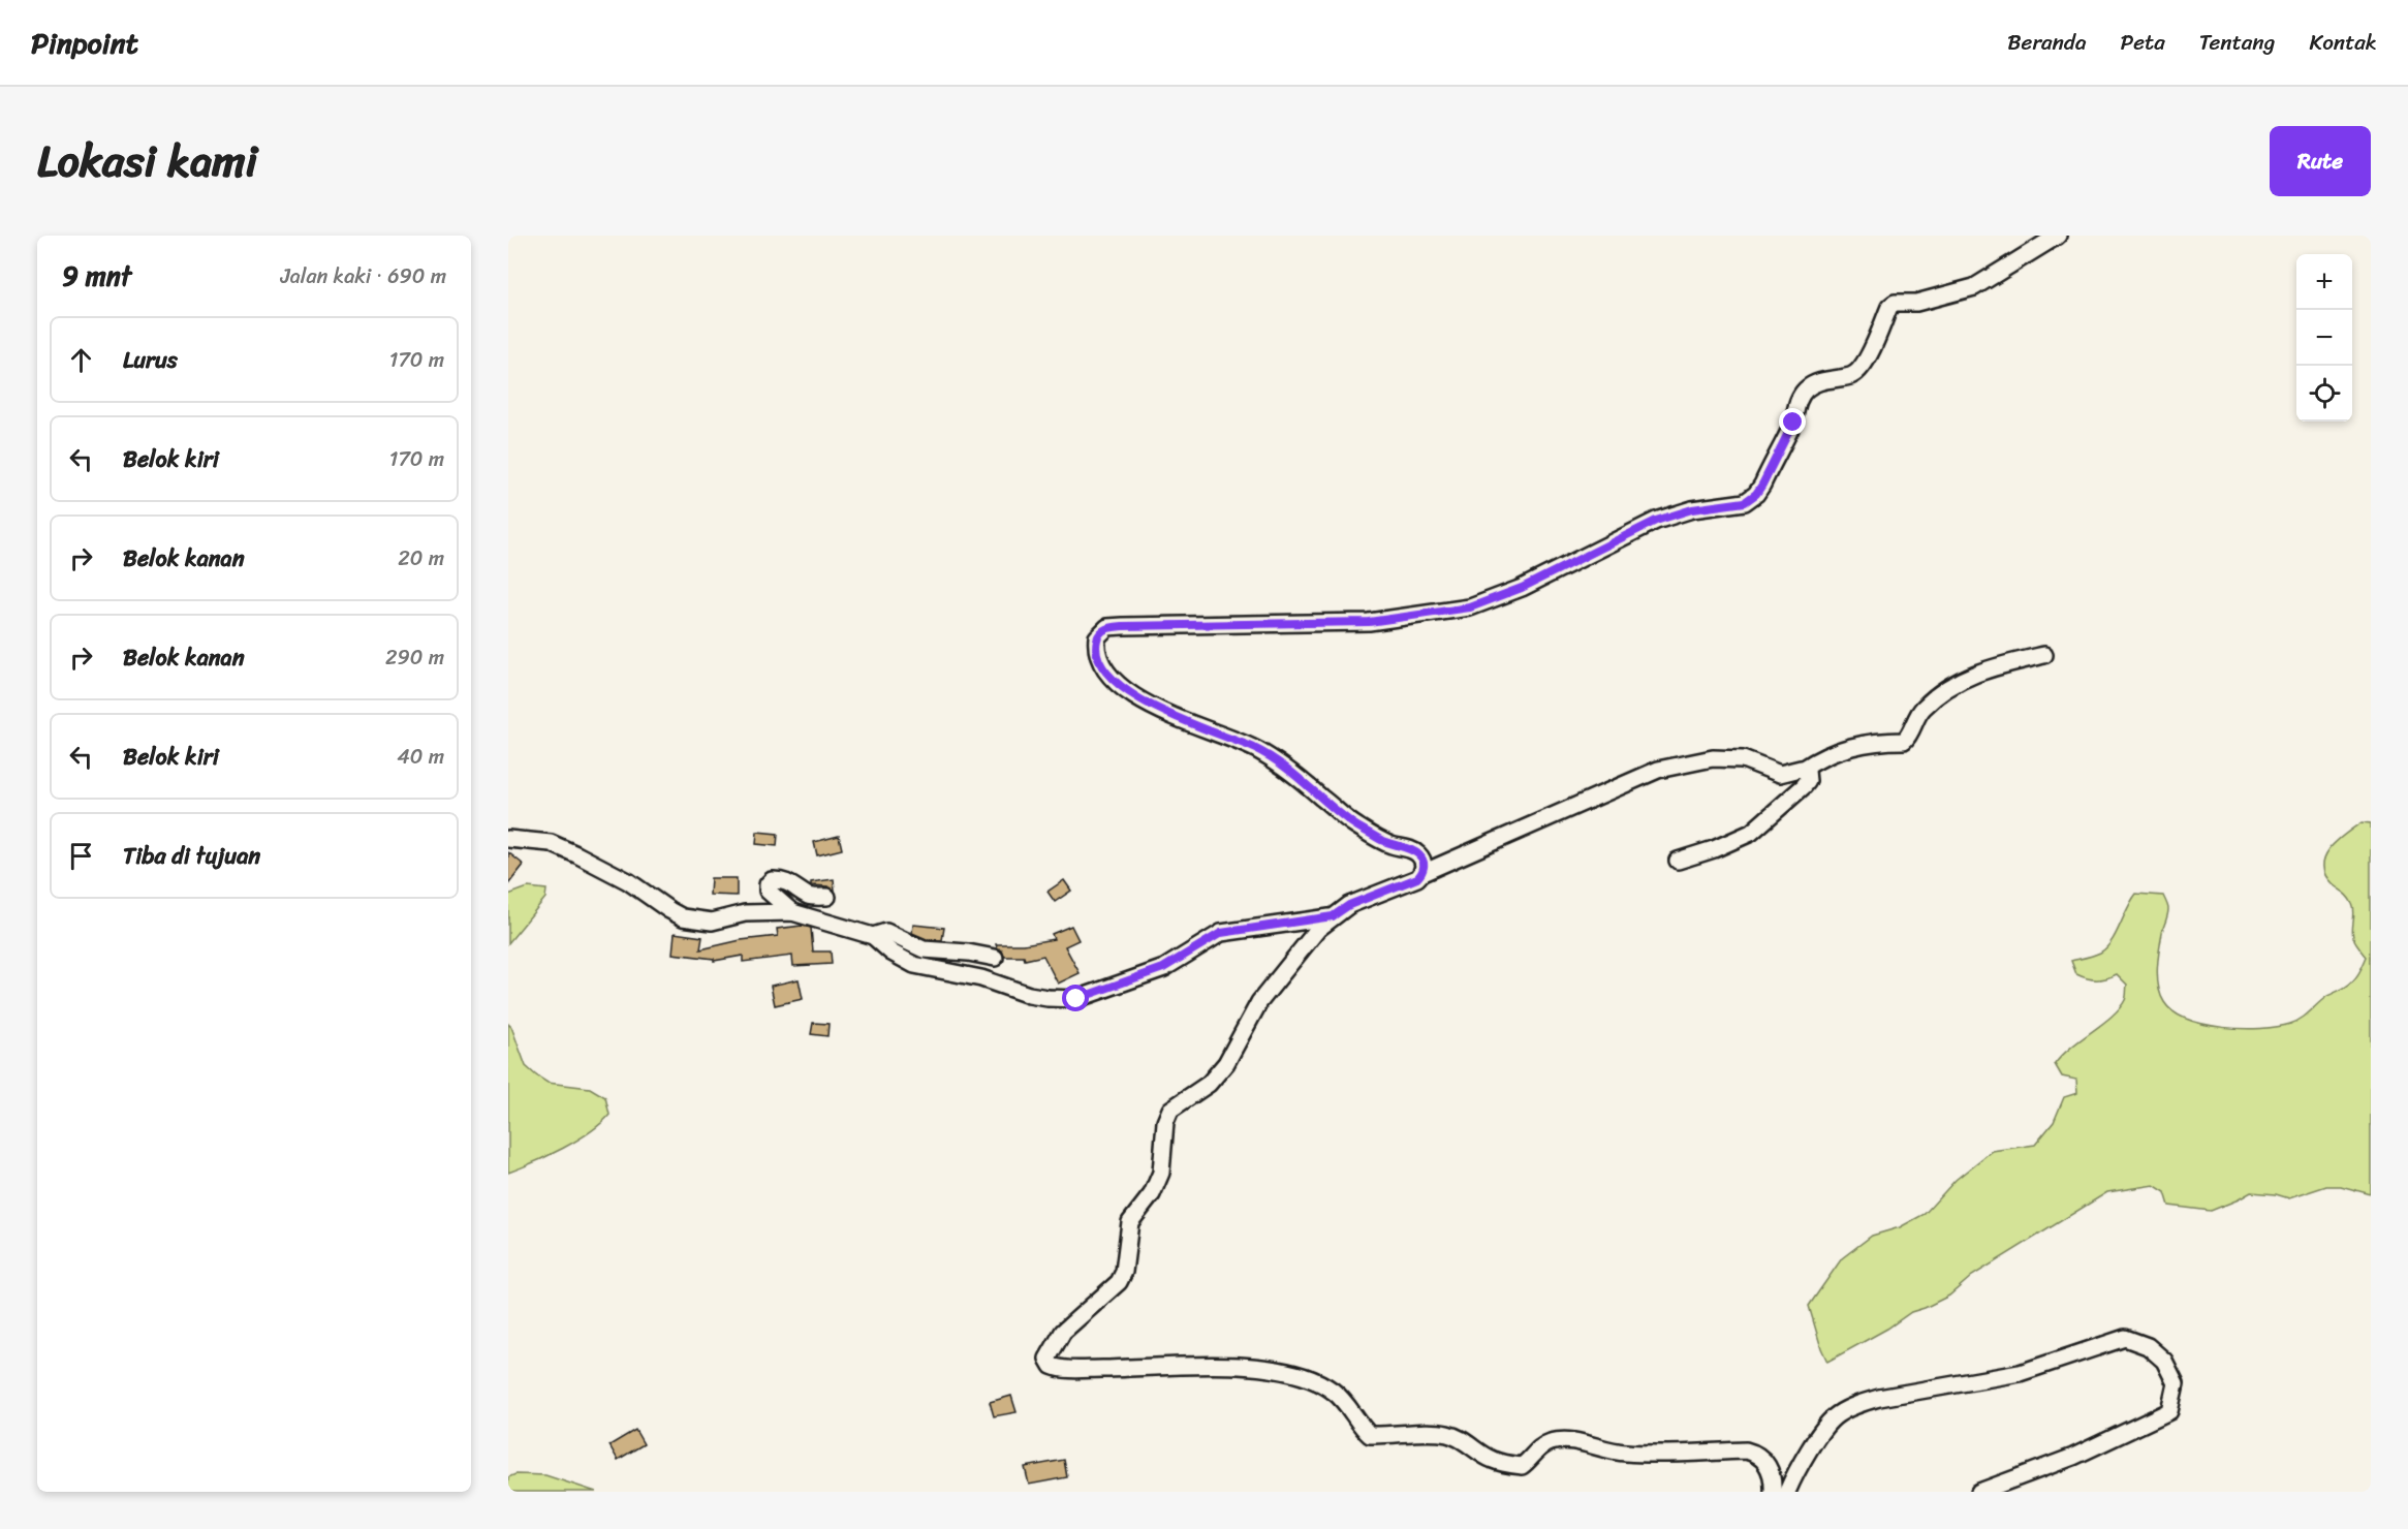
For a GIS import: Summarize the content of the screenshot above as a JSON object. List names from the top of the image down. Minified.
{"page":{"header":"Pinpoint","nav":["Beranda","Peta","Tentang","Kontak"],"title":"Lokasi kami","buttons":"Rute","heading":["9 mnt","Jalan kaki · 690 m"],"map_buttons":["+","−"],"list":[["Lurus","170 m"],["Belok kiri","170 m"],["Belok kanan","20 m"],["Belok kanan","290 m"],["Belok kiri","40 m"],"Tiba di tujuan"]}}
